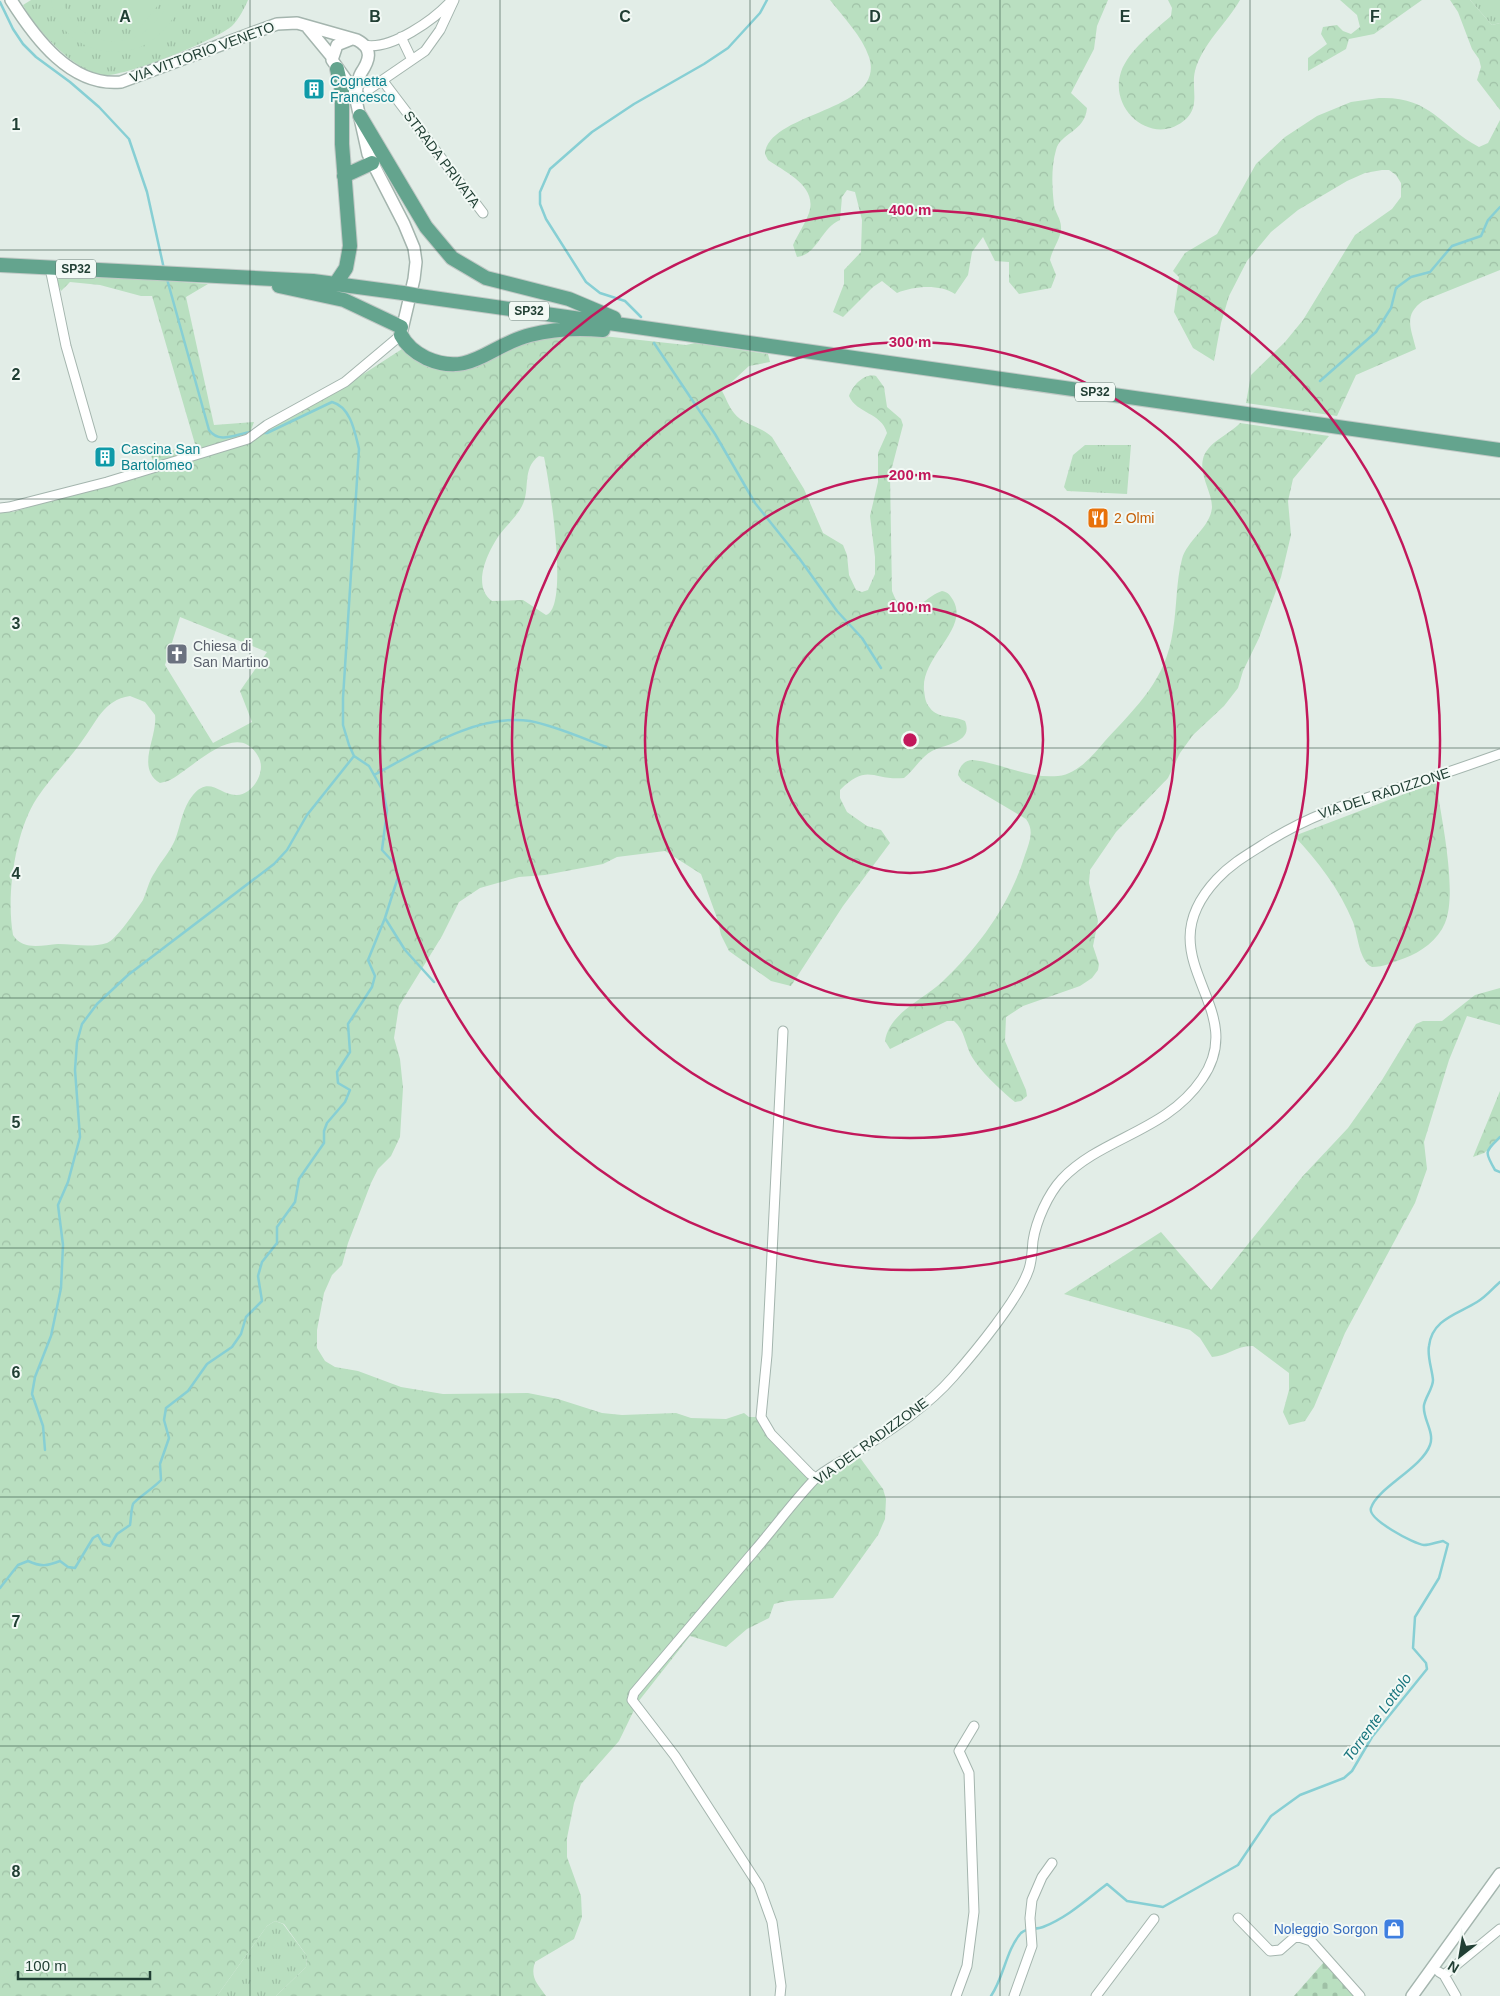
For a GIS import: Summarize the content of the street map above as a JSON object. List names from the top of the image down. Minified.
{"streets":{"main road":["SP32"],"street":["VIA VITTORIO VENETO","STRADA PRIVATA","VIA DEL RADIZZONE"]},"water":["Torrente Lottolo"],"places":{"building":["Cognetta Francesco","Cascina San Bartolomeo"],"restaurant":["2 Olmi"],"church":["Chiesa di San Martino"],"shop":["Noleggio Sorgon"]},"scale_bar":"100 m","north":"bottom left","grid":{"columns":["A","B","C","D","E","F"],"rows":["1","2","3","4","5","6","7","8"]},"rings":["400 m","300 m","200 m","100 m"]}
